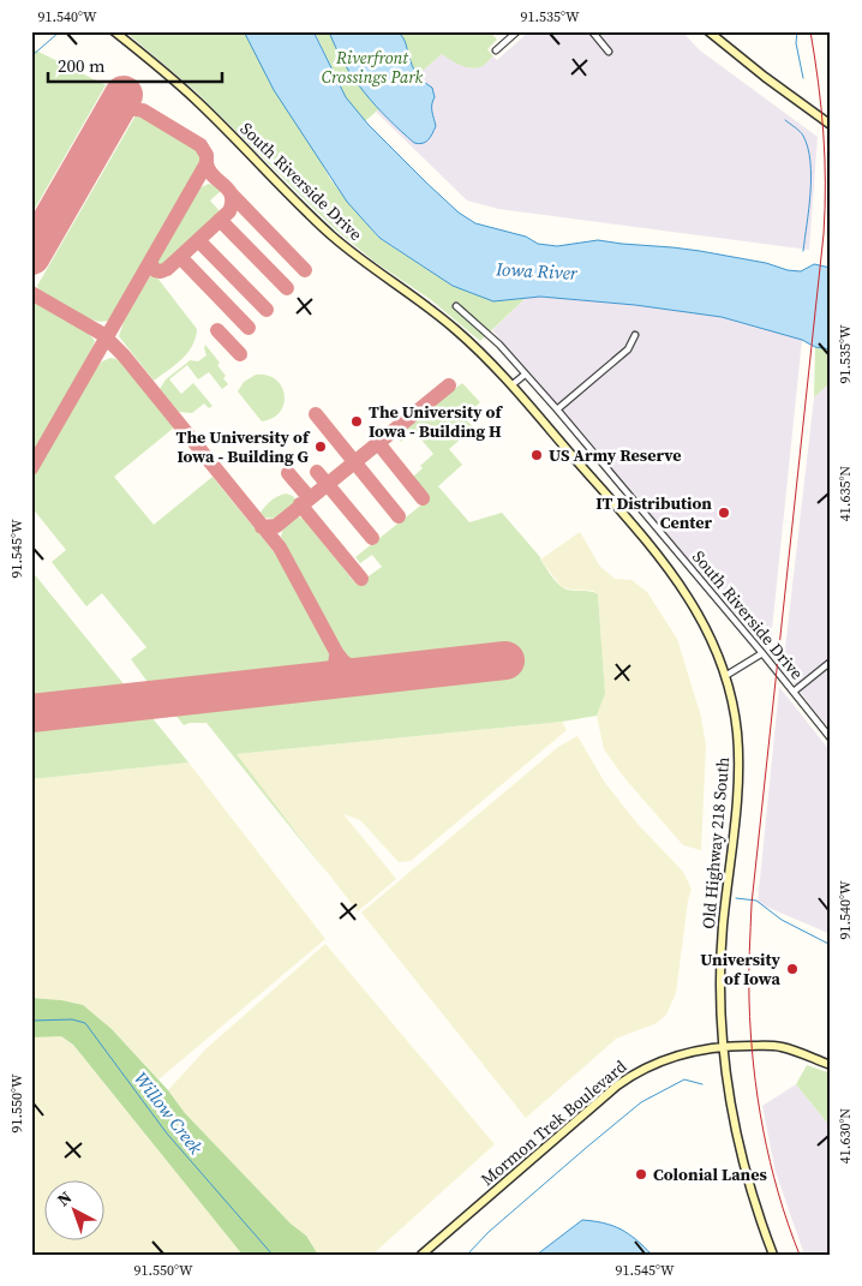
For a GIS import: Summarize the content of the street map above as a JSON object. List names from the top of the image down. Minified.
{"streets":{"main road":["South Riverside Drive","Old Highway 218 South","Mormon Trek Boulevard"]},"crossings":[["South Riverside Drive","Old Highway 218 South"],["Old Highway 218 South","Mormon Trek Boulevard"]],"water":["Iowa River","Willow Creek"],"parks":["Riverfront Crossings Park"],"places":["The University of Iowa - Building H","The University of Iowa - Building G","US Army Reserve","IT Distribution Center","University of Iowa","Colonial Lanes"],"scale_bar":"200 m","north":"top left","coordinates":["91.540°W","91.535°W","41.635°N","91.545°W","91.550°W","41.630°N"]}
